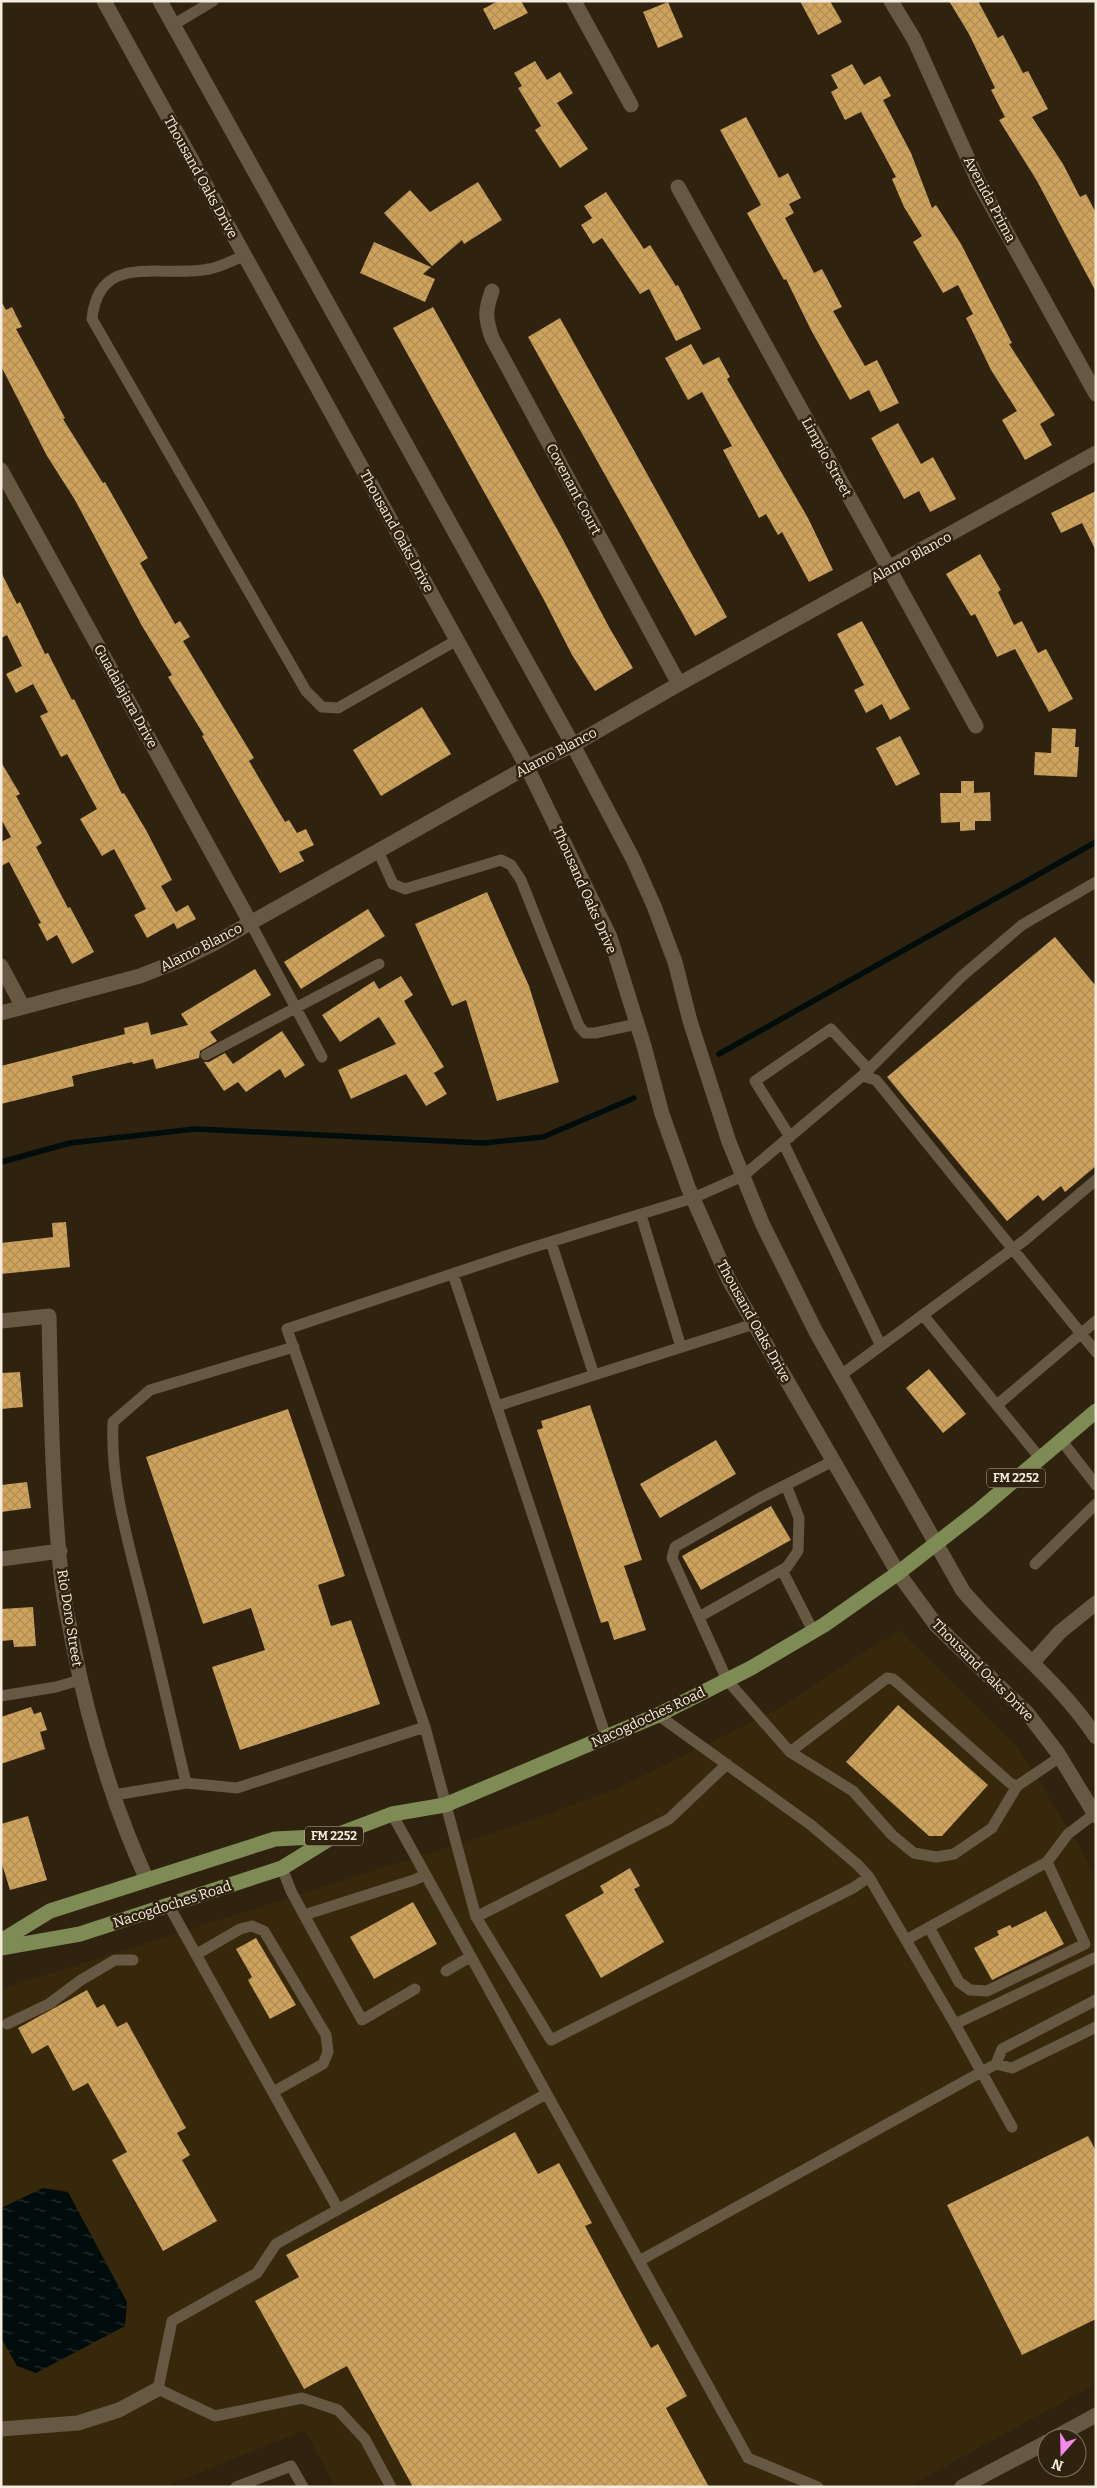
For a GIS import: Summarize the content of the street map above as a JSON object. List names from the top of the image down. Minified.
{"streets":{"main road":["FM 2252","Nacogdoches Road"],"street":["Thousand Oaks Drive","Avenida Prima","Limpio Street","Covenant Court","Alamo Blanco","Guadalajara Drive","Rio Doro Street"]},"crossings":[["Thousand Oaks Drive","Alamo Blanco"],["Thousand Oaks Drive","Nacogdoches Road"],["Limpio Street","Alamo Blanco"],["Covenant Court","Alamo Blanco"],["Alamo Blanco","Guadalajara Drive"],["FM 2252","Nacogdoches Road"],["Rio Doro Street","Nacogdoches Road"]],"north":"bottom"}
